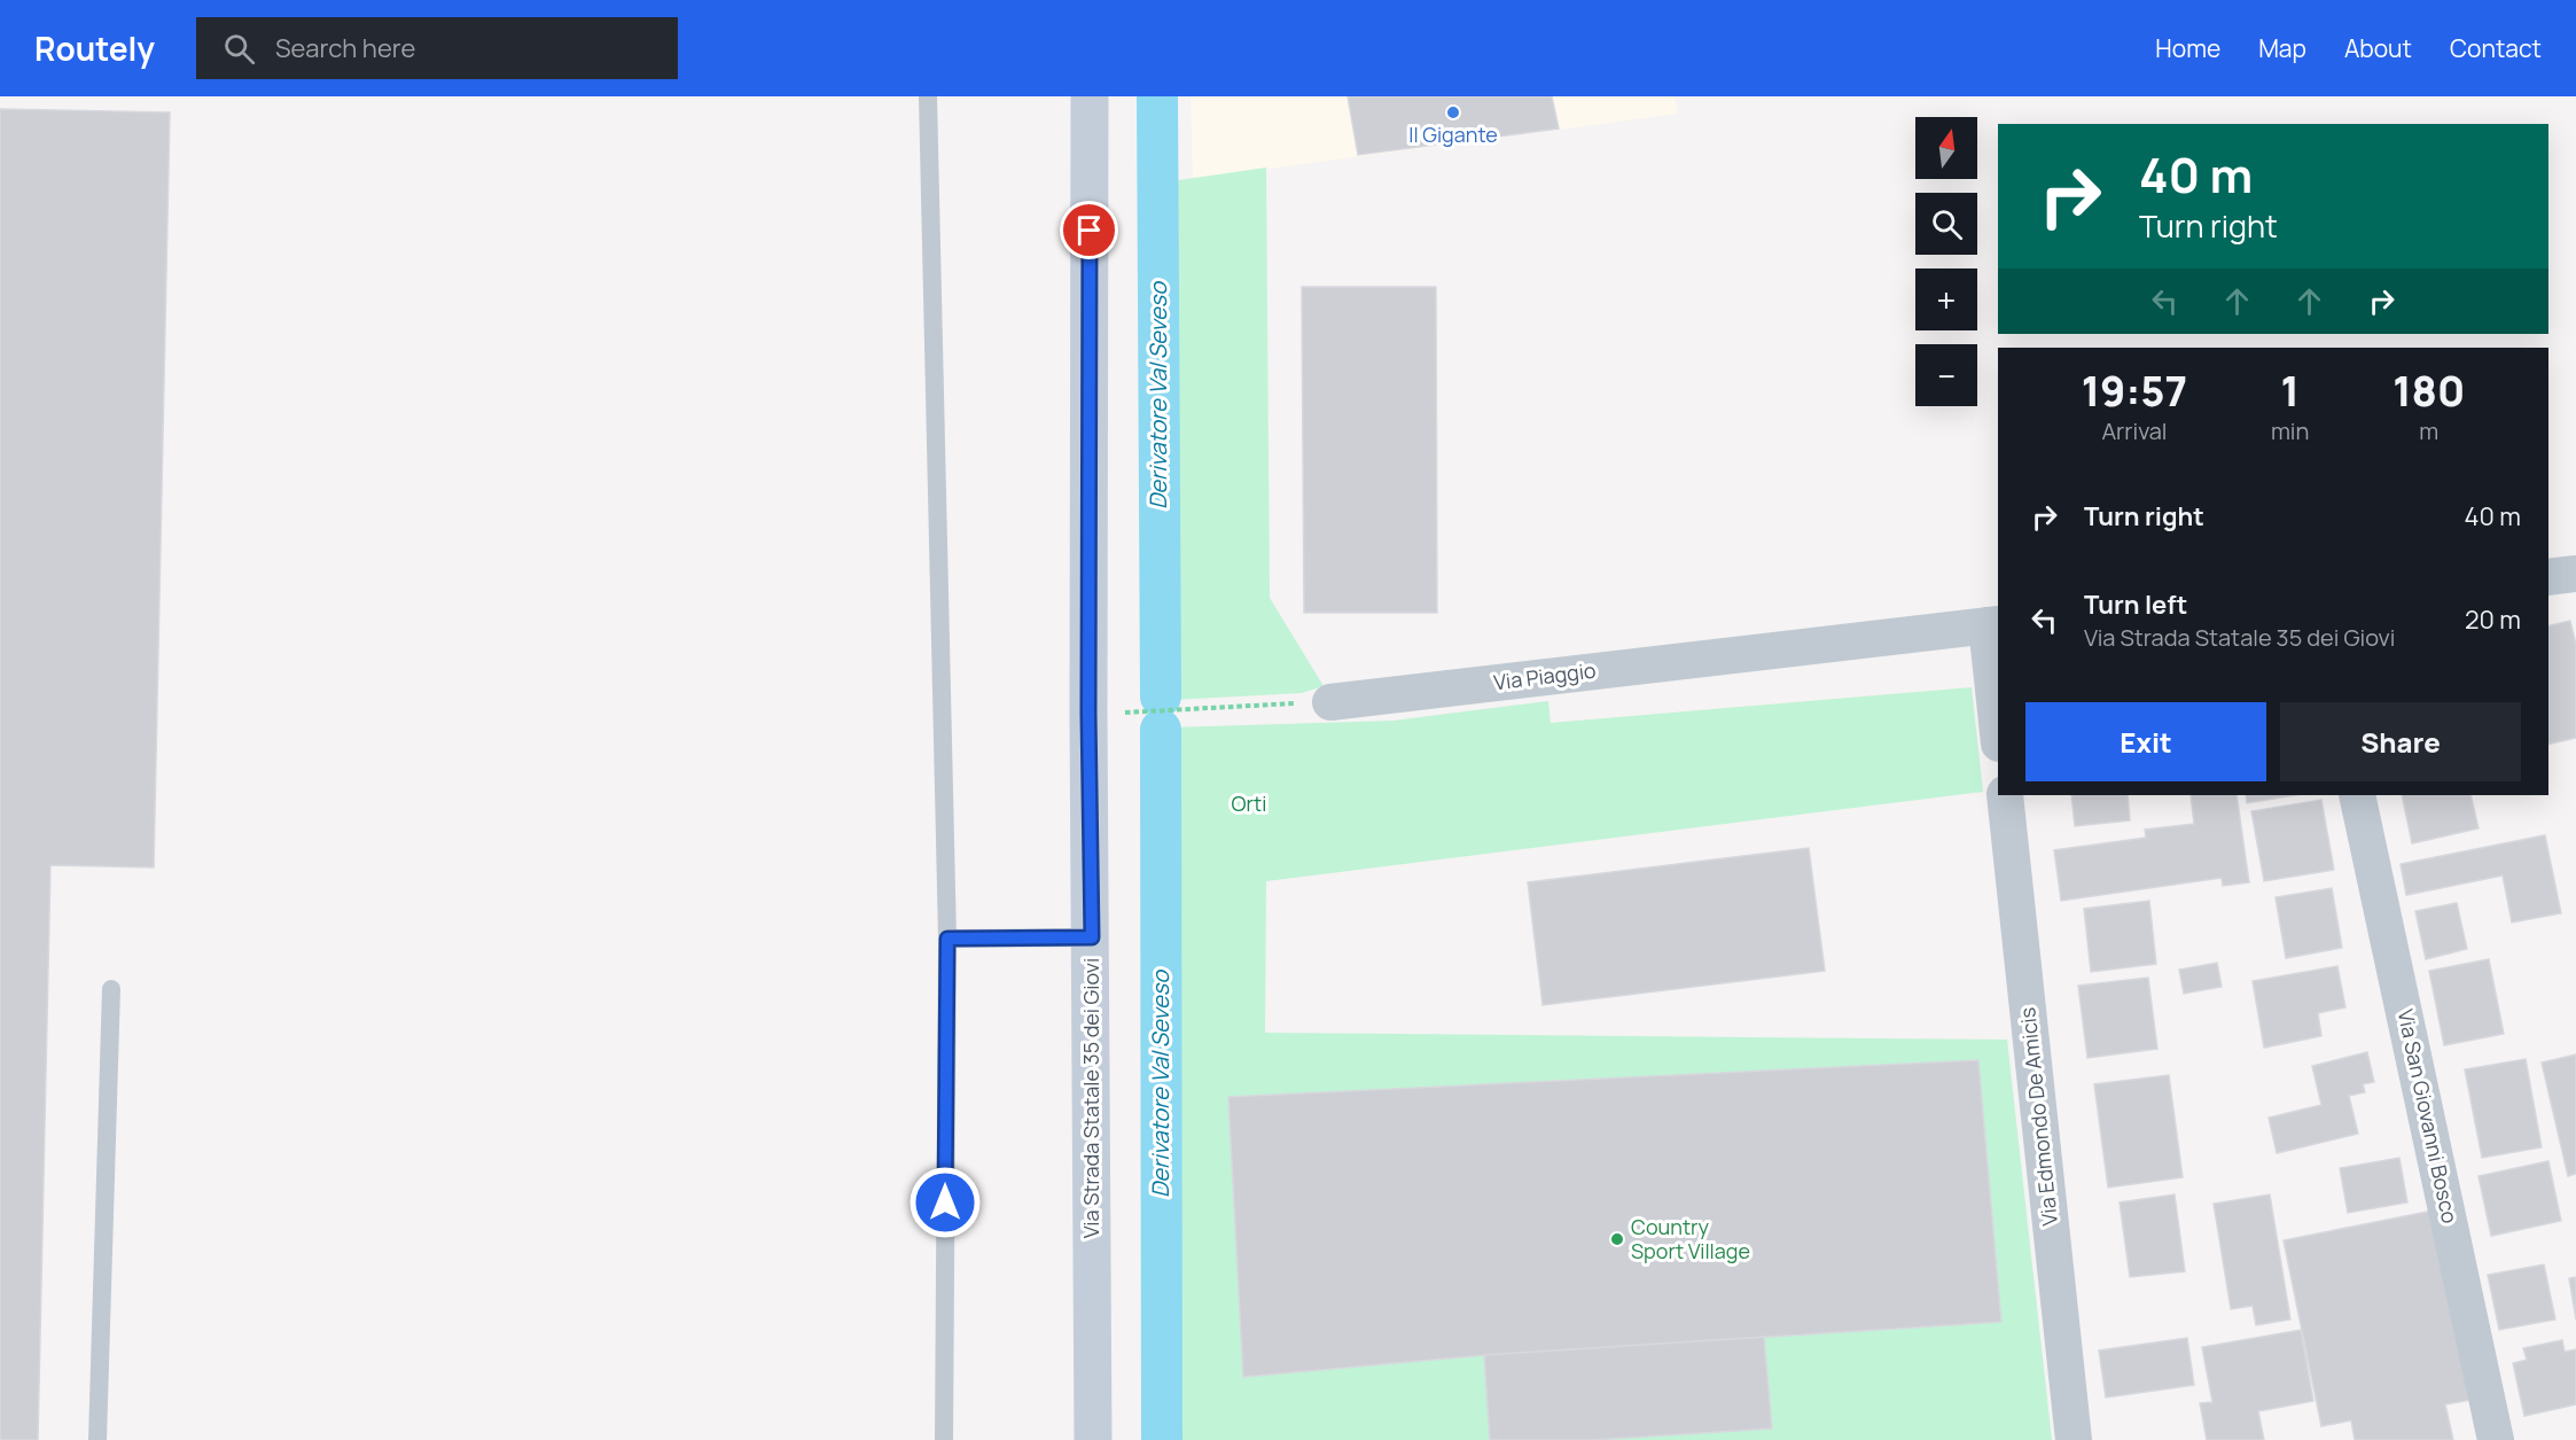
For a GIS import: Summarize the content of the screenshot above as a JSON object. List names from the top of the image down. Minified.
{"streets":{"main road":["Via Strada Statale 35 dei Giovi"],"street":["Via Piaggio","Via Edmondo De Amicis","Via San Giovanni Bosco"]},"water":["Derivatore Val Seveso"],"parks":["Orti"],"places":["Il Gigante","Country Sport Village"],"north":"top","page":{"header":"Routely","search":"Search here","nav":["Home","Map","About","Contact"],"map_buttons":["+","−"],"turn":["40 m","Turn right"],"eta":["19:57","Arrival","1","min","180","m"],"list":[{"name":"Turn right","value":"40 m"},{"name":"Turn left","note":"Via Strada Statale 35 dei Giovi","value":"20 m"}],"buttons":["Exit","Share"]}}
